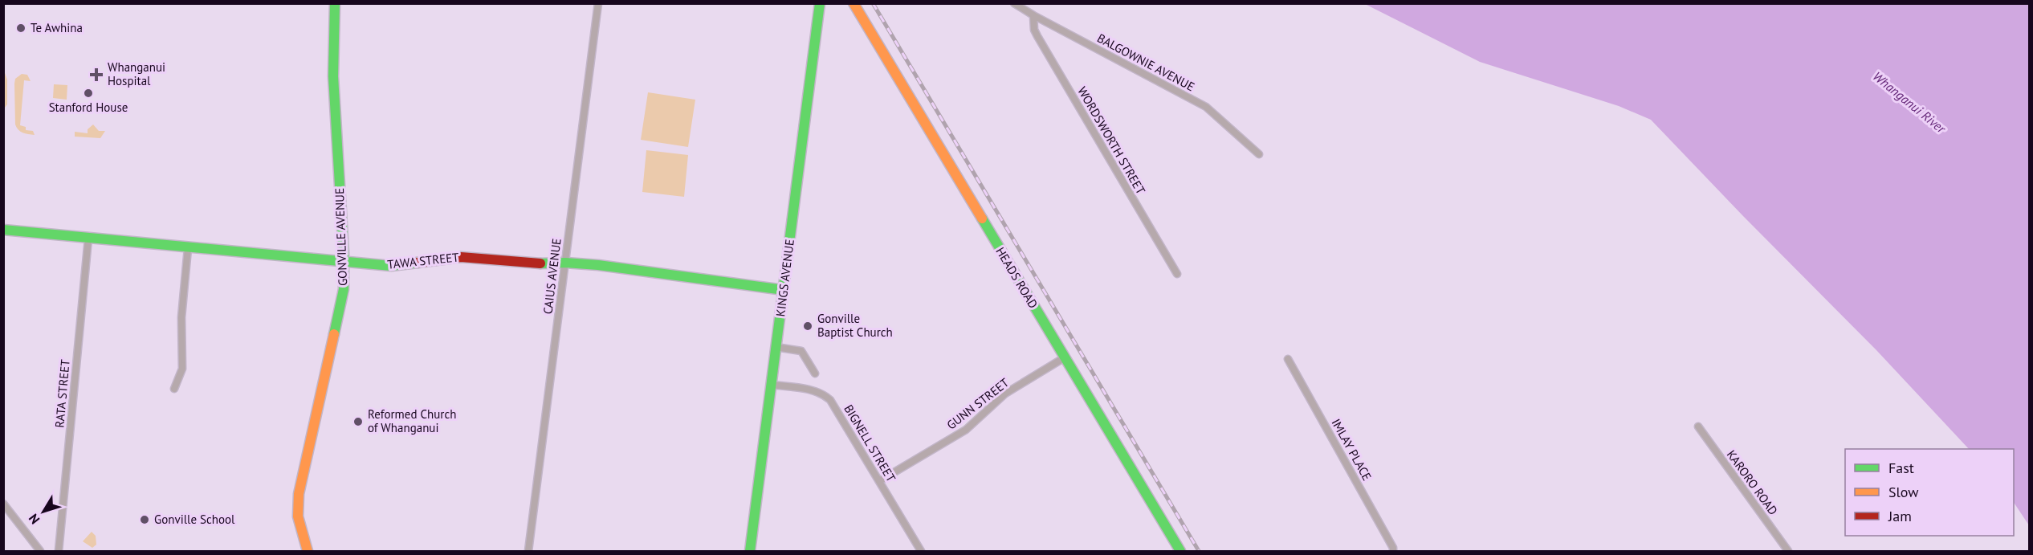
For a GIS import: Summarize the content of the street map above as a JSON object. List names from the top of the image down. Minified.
{"streets":{"street":["BALGOWNIE AVENUE","WORDSWORTH STREET","GONVILLE AVENUE","TAWA STREET","CAIUS AVENUE","KINGS AVENUE","HEADS ROAD","RATA STREET","GUNN STREET","BIGNELL STREET","IMLAY PLACE","KARORO ROAD"]},"crossings":[["BALGOWNIE AVENUE","WORDSWORTH STREET"],["GONVILLE AVENUE","TAWA STREET"],["TAWA STREET","CAIUS AVENUE"],["TAWA STREET","KINGS AVENUE"],["TAWA STREET","RATA STREET"],["KINGS AVENUE","BIGNELL STREET"],["HEADS ROAD","GUNN STREET"],["GUNN STREET","BIGNELL STREET"]],"water":["Whanganui River"],"places":{"other":["Te Awhina","Stanford House","Gonville Baptist Church","Reformed Church of Whanganui","Gonville School"],"health":["Whanganui Hospital"]},"legend":["Fast","Slow","Jam"],"north":"bottom left"}
